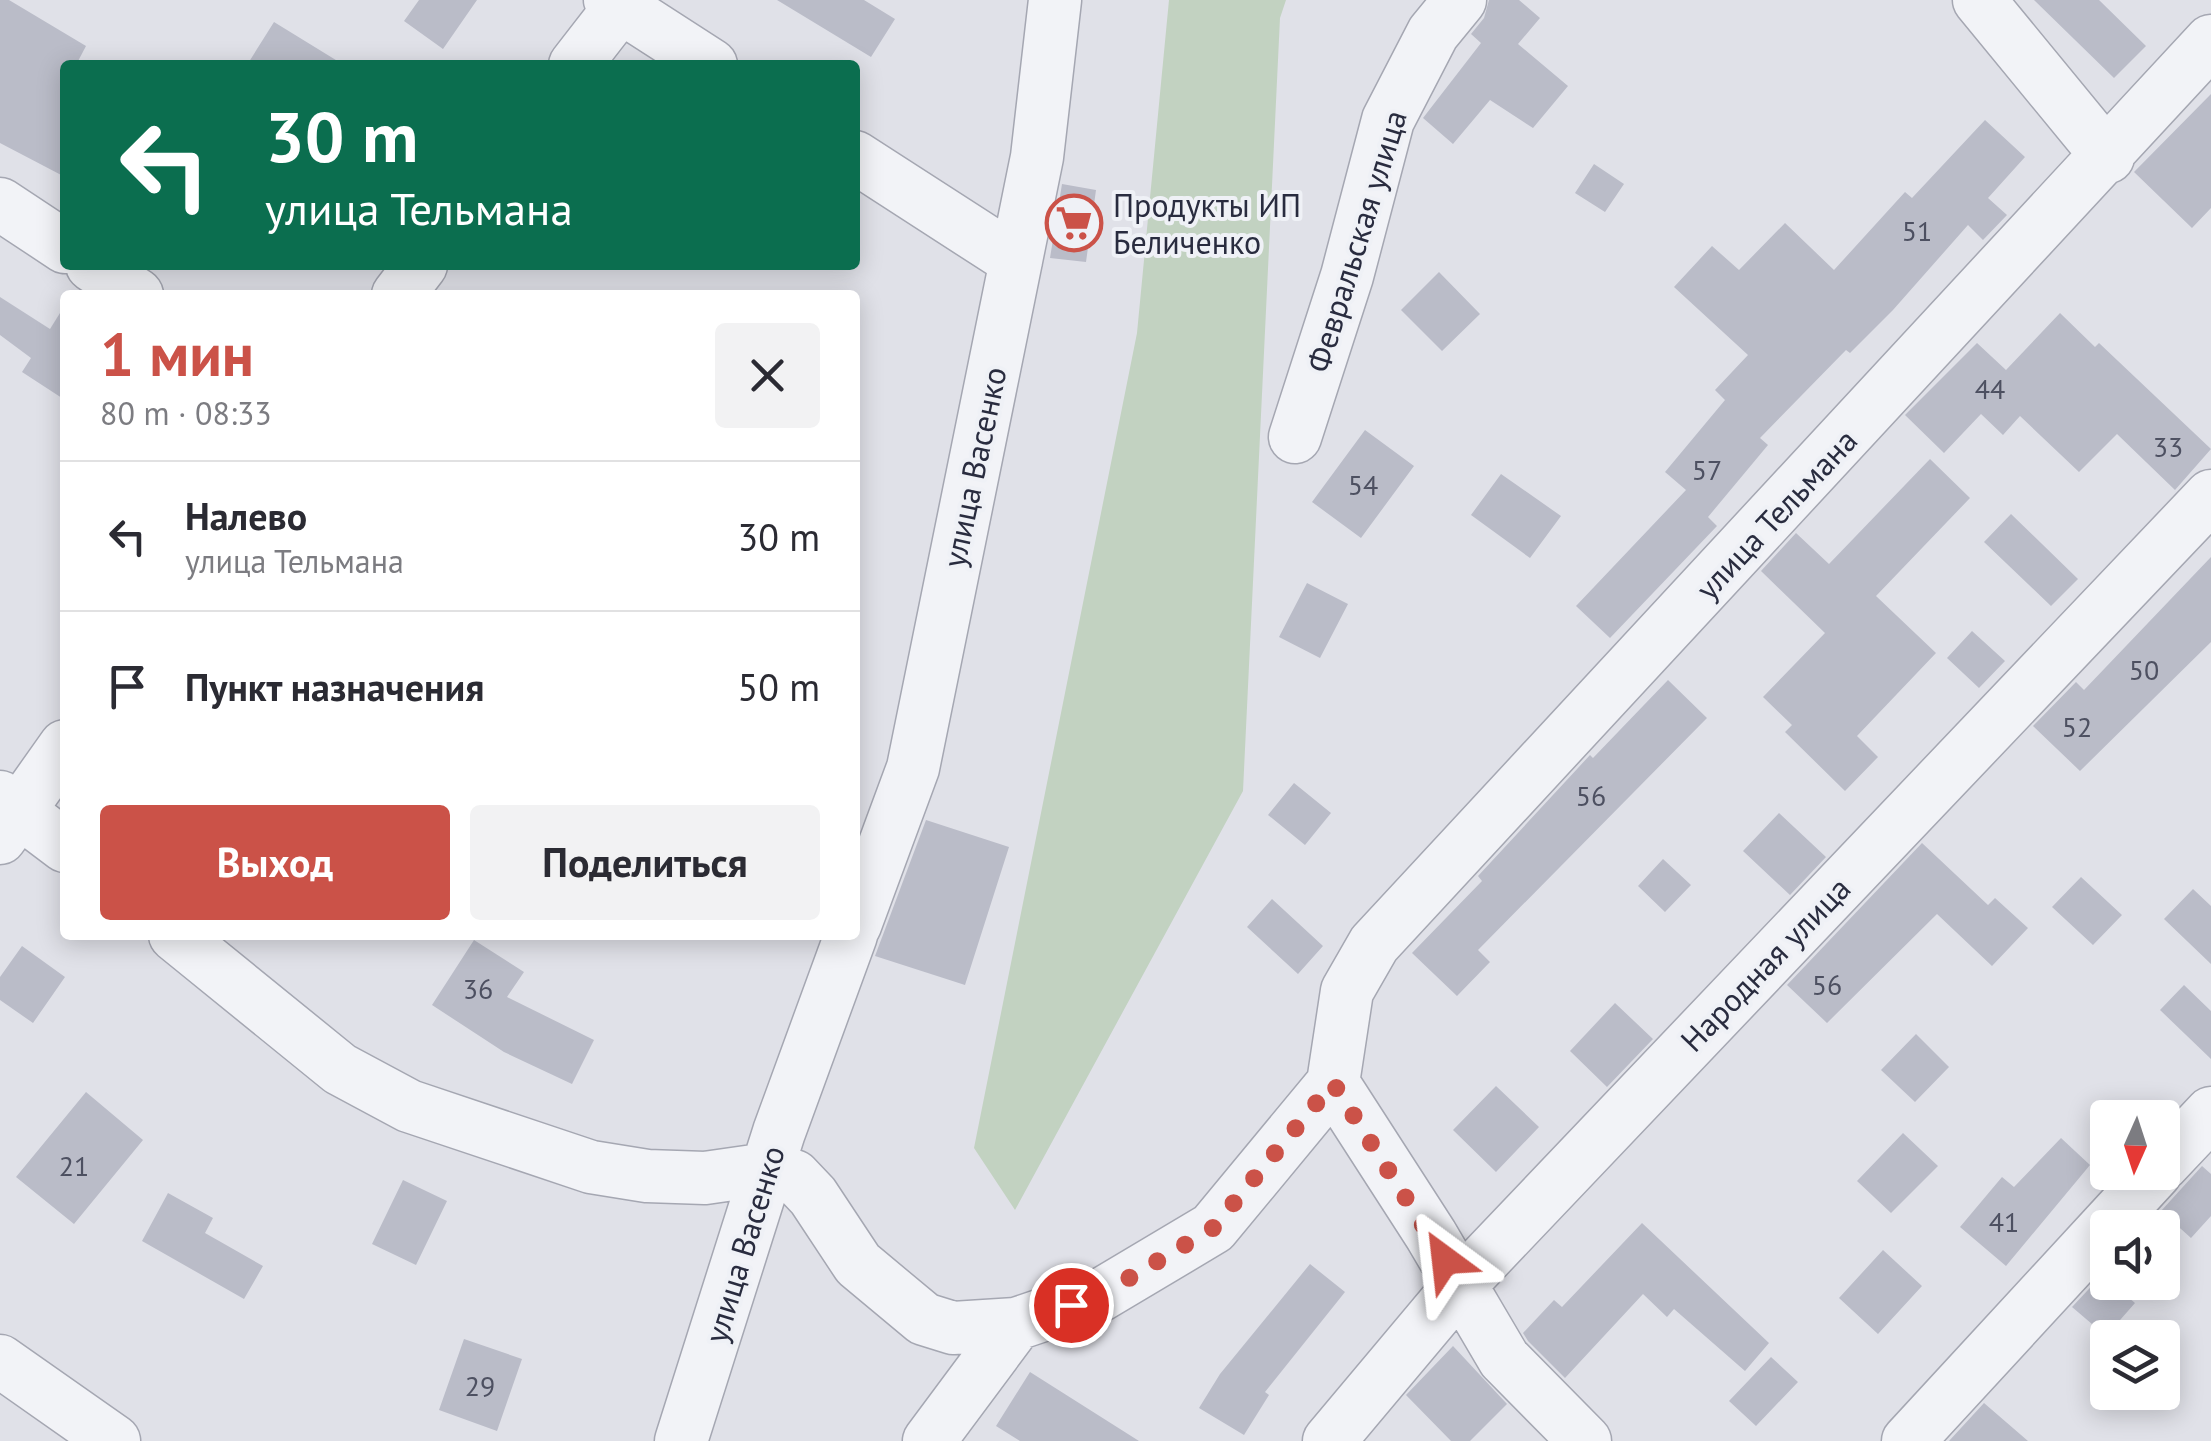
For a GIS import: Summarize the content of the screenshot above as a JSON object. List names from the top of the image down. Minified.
{"streets":{"street":["Февральская улица","улица Васенко","улица Тельмана","Народная улица"]},"places":{"supermarket":["Продукты ИП Беличенко"]},"house_numbers":["51","44","33","57","54","50","52","56","56","36","21","41","29"],"north":"bottom","page":{"turn":["30 m","улица Тельмана"],"heading":["1 мин","80 m · 08:33"],"list":[{"name":"Налево","note":"улица Тельмана","value":"30 m"},{"name":"Пункт назначения","value":"50 m"}],"buttons":["Выход","Поделиться"]}}
